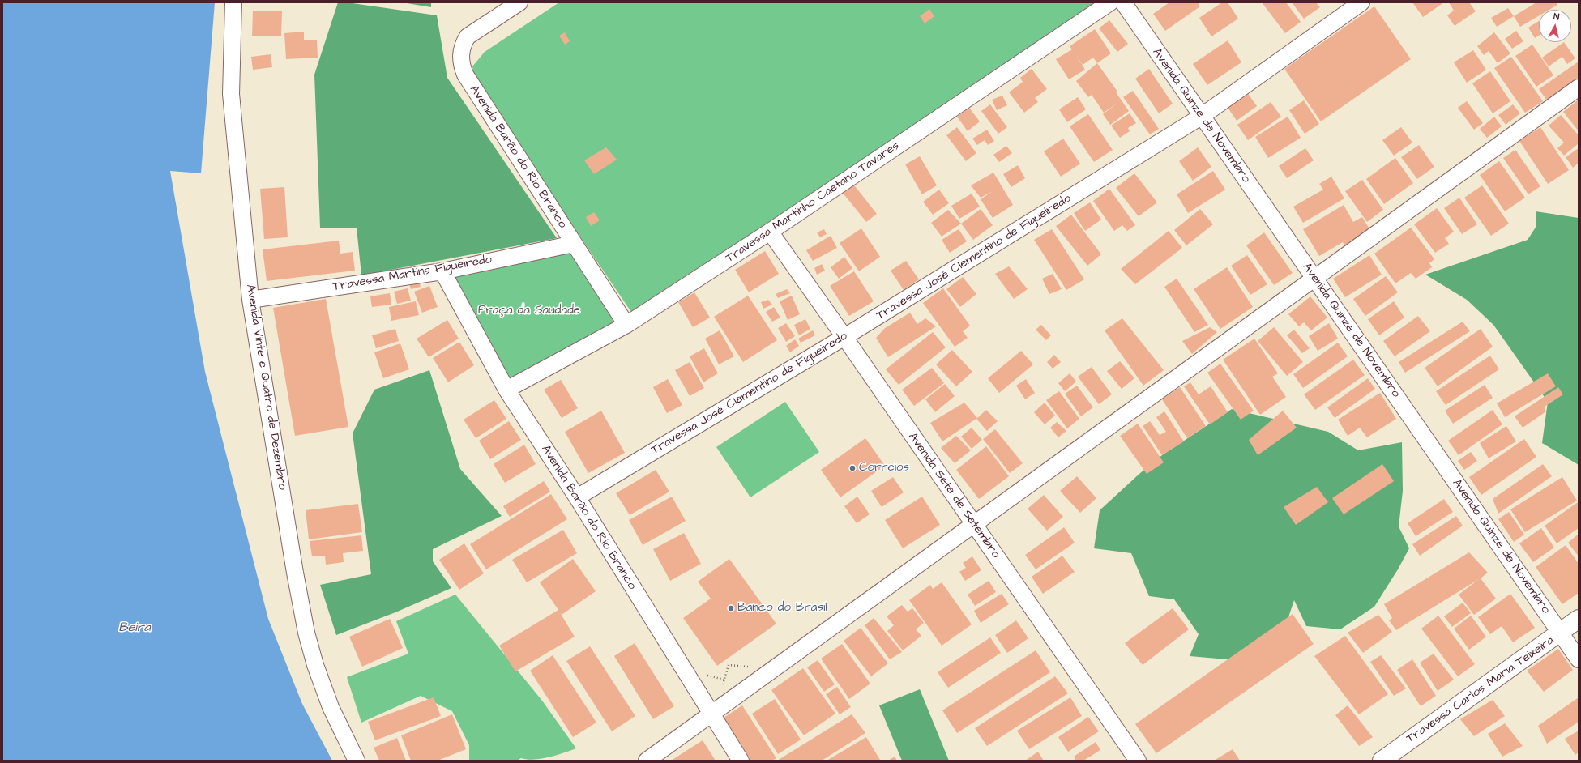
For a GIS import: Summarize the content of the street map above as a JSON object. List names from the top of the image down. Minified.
{"streets":{"street":["Avenida Quinze de Novembro","Avenida Barão do Rio Branco","Travessa Martinho Caetano Tavares","Travessa José Clementino de Figueiredo","Travessa Martins Figueiredo","Avenida Vinte e Quatro de Dezembro","Avenida Sete de Setembro","Travessa Carlos Maria Teixeira"]},"crossings":[["Avenida Quinze de Novembro","Travessa José Clementino de Figueiredo"],["Avenida Quinze de Novembro","Travessa Carlos Maria Teixeira"],["Avenida Barão do Rio Branco","Travessa Martinho Caetano Tavares"],["Avenida Barão do Rio Branco","Travessa José Clementino de Figueiredo"],["Avenida Barão do Rio Branco","Travessa Martins Figueiredo"],["Travessa Martinho Caetano Tavares","Avenida Sete de Setembro"],["Travessa José Clementino de Figueiredo","Avenida Sete de Setembro"],["Travessa Martins Figueiredo","Avenida Vinte e Quatro de Dezembro"]],"water":["Beira"],"parks":["Praça da Saudade"],"places":["Correios","Banco do Brasil"],"north":"top"}
